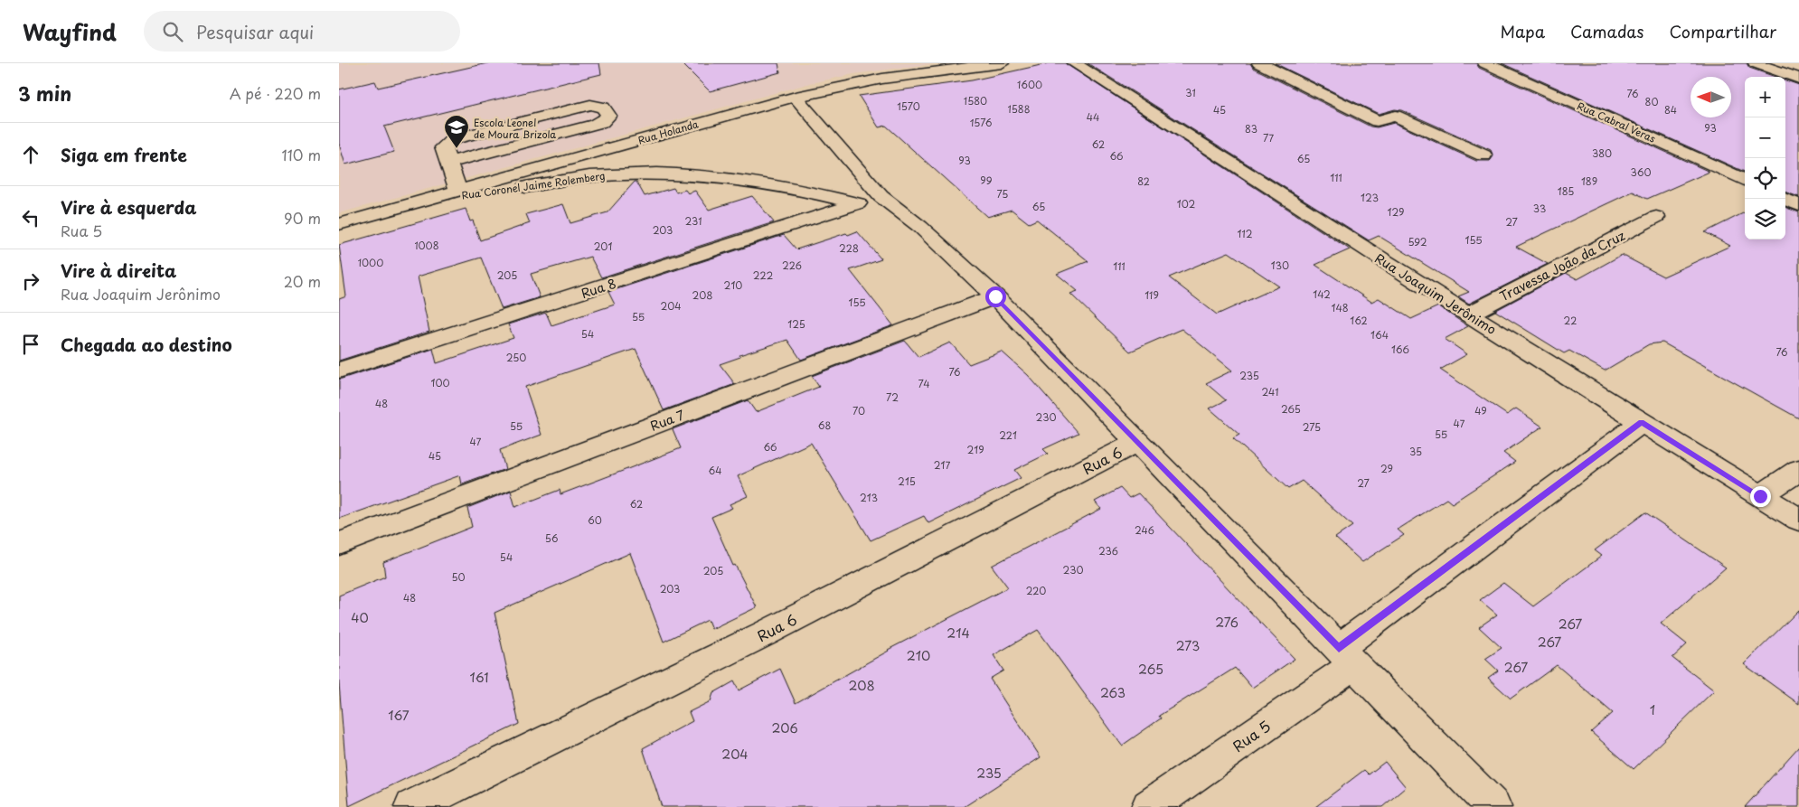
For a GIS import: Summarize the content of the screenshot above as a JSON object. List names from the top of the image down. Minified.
{"streets":{"street":["Rua Cabral Veras","Rua Holanda","Rua Coronel Jaime Rolemberg","Travessa João da Cruz","Rua 8","Rua Joaquim Jerônimo","Rua 7","Rua 6","Rua 5"]},"crossings":[["Rua Holanda","Rua Coronel Jaime Rolemberg"],["Rua Coronel Jaime Rolemberg","Rua 8"],["Rua Coronel Jaime Rolemberg","Rua 7"],["Rua Coronel Jaime Rolemberg","Rua 6"],["Rua Coronel Jaime Rolemberg","Rua 5"],["Travessa João da Cruz","Rua Joaquim Jerônimo"],["Rua Joaquim Jerônimo","Rua 5"]],"places":{"school or university":["Escola Leonel de Moura Brizola"]},"house_numbers":["1600","31","76","1580","80","1570","1588","45","84","44","1576","93","83","77","62","380","66","65","93","360","111","99","82","189","185","75","123","102","65","33","129","231","27","203","112","155","592","1008","201","228","1000","226","130","111","205","222","210","142","208","119","155","204","148","55","162","22","125","54","164","166","76","250","76","235","100","74","241","72","48","265","70","49","230","47","68","55","275","55","221","47","66","219","35","45","217","29","64","215","27","213","62","60","246","56","236","54","230","205","50","203","220","48","40","276","267","214","267","273","210","267","265","161","208","263","1","167","206","204","235"],"north":"left","page":{"header":"Wayfind","search":"Pesquisar aqui","nav":["Mapa","Camadas","Compartilhar"],"heading":["3 min","A pé · 220 m"],"map_buttons":["+","−"],"list":[["Siga em frente","110 m"],["Vire à esquerda","Rua 5","90 m"],["Vire à direita","Rua Joaquim Jerônimo","20 m"],"Chegada ao destino"]}}
